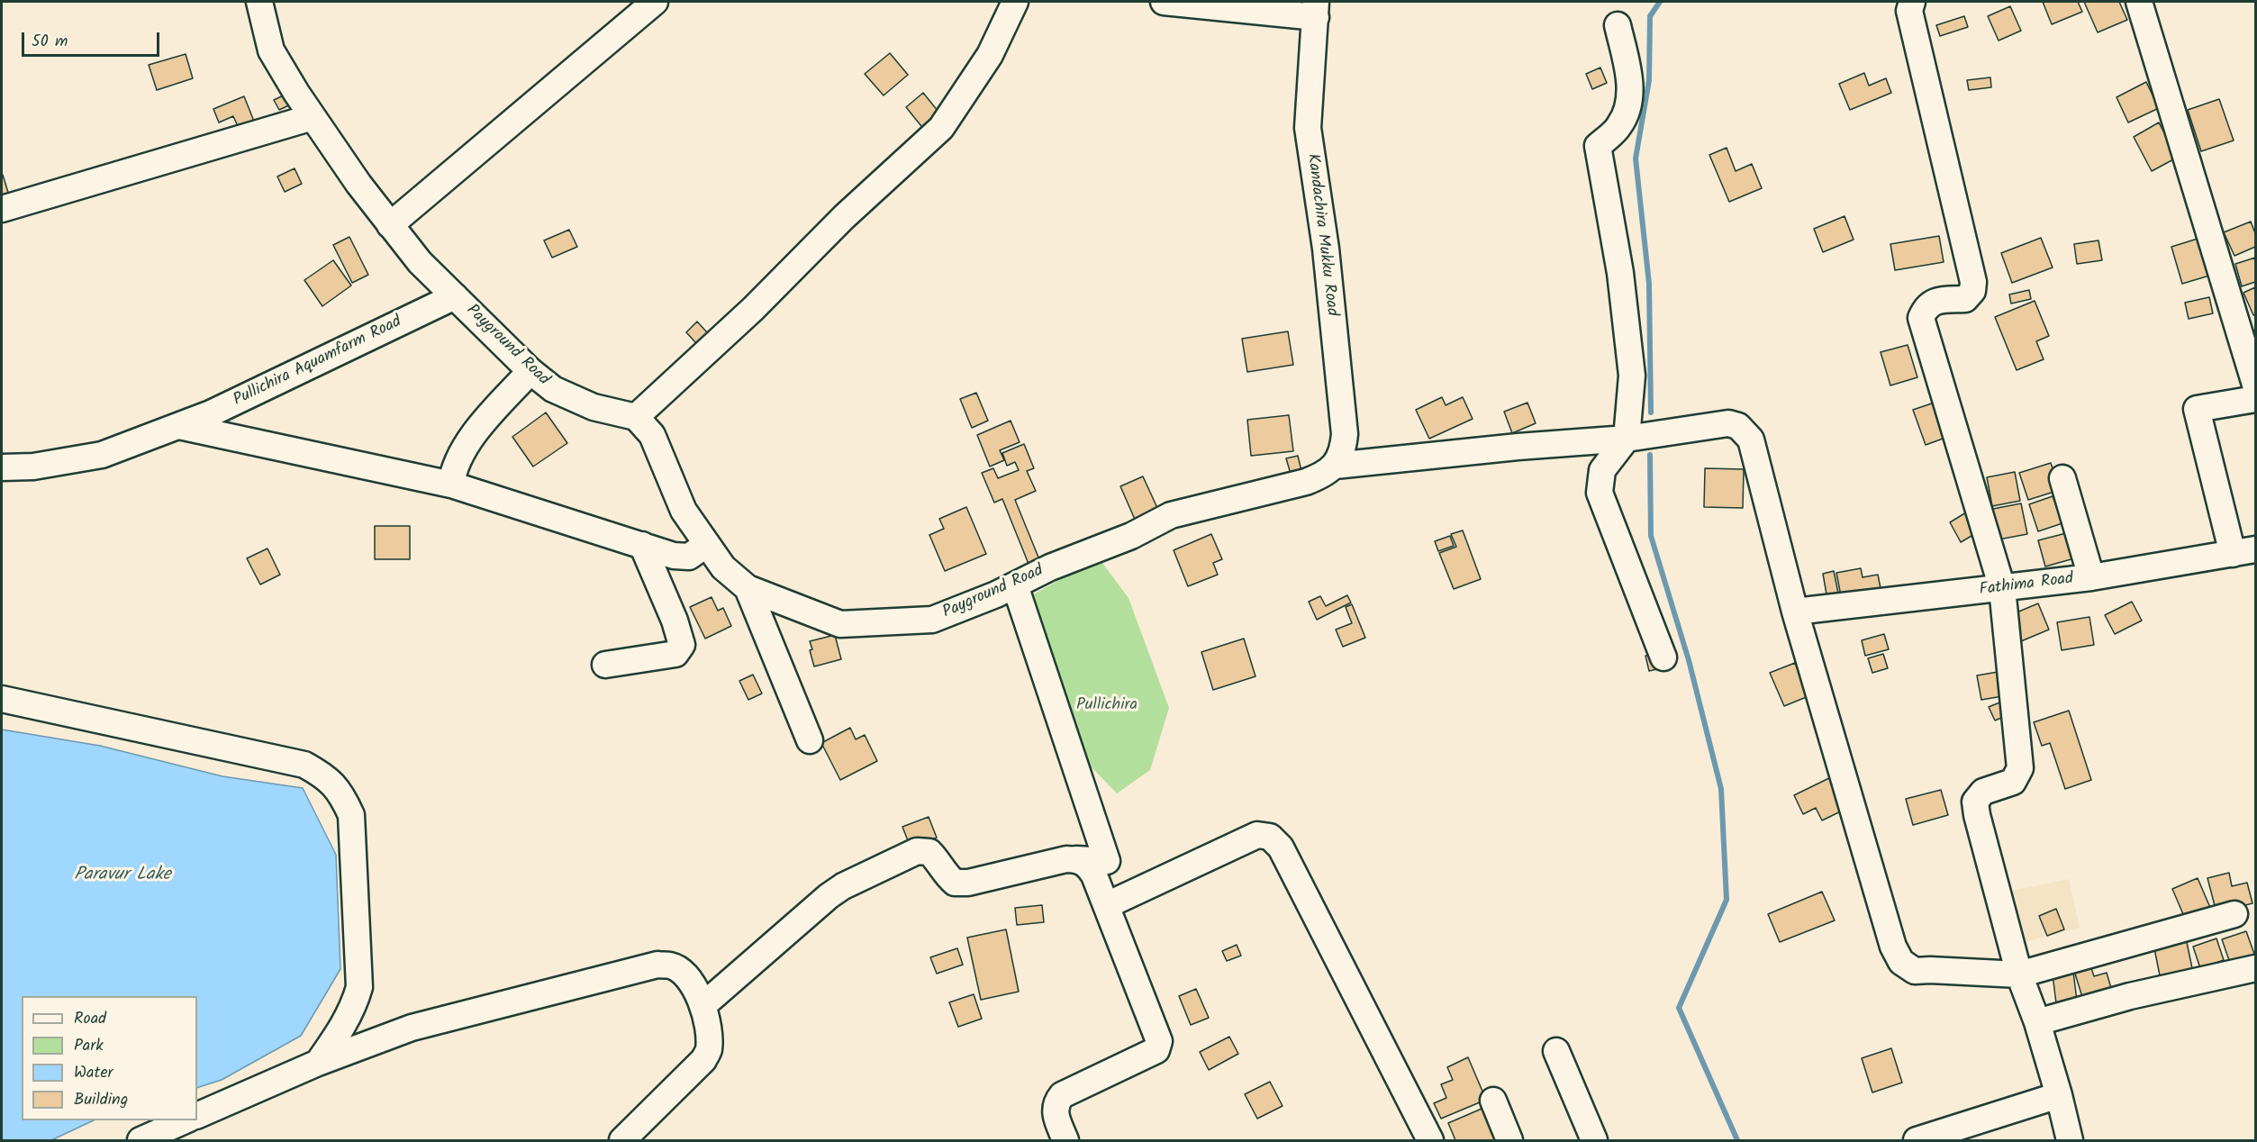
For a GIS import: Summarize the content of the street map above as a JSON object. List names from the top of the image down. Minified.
{"streets":{"street":["Kandachira Mukku Road","Payground Road","Pullichira Aquamfarm Road","Fathima Road"]},"crossings":[["Kandachira Mukku Road","Payground Road"],["Payground Road","Pullichira Aquamfarm Road"]],"water":["Paravur Lake"],"parks":["Pullichira"],"legend":["Road","Park","Water","Building"],"scale_bar":"50 m"}
